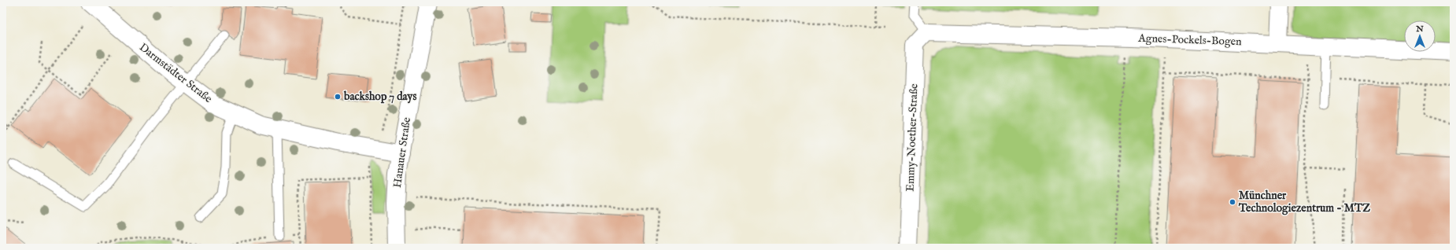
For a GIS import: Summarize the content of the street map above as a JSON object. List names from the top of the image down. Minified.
{"streets":{"street":["Agnes-Pockels-Bogen","Darmstädter Straße","Emmy-Noether-Straße","Hanauer Straße"]},"crossings":[["Agnes-Pockels-Bogen","Emmy-Noether-Straße"],["Darmstädter Straße","Hanauer Straße"]],"places":["backshop 7 days","Münchner Technologiezentrum - MTZ"],"north":"top"}
